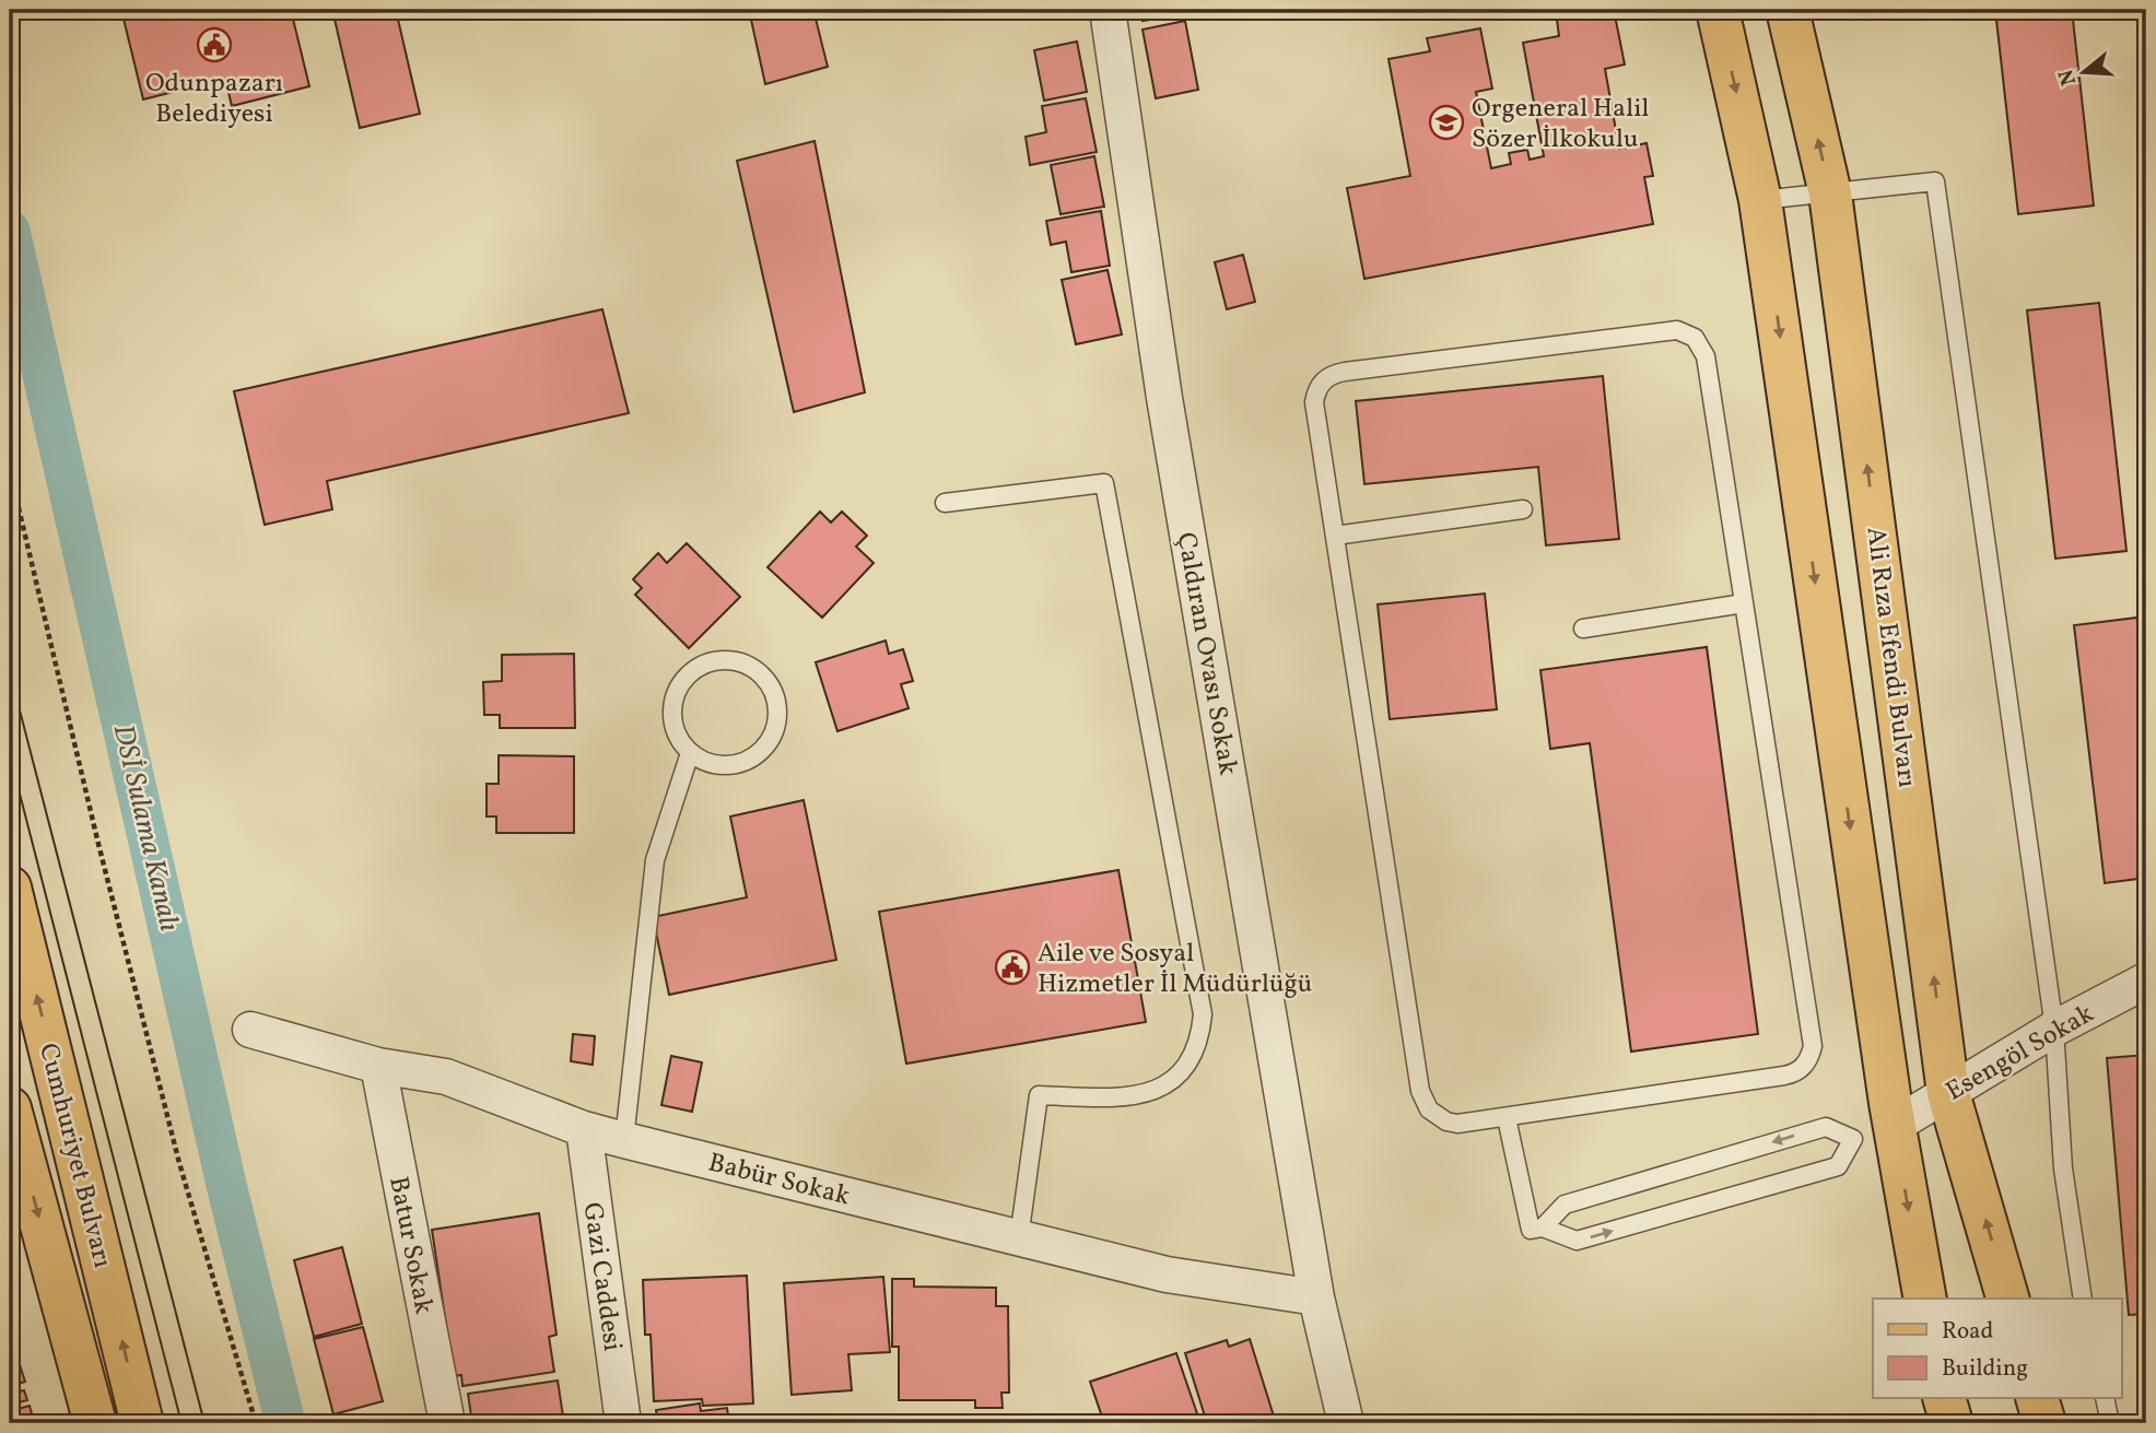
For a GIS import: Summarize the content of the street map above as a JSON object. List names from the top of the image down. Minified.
{"streets":{"main road":["Ali Rıza Efendi Bulvarı","Cumhuriyet Bulvarı"],"street":["Çaldıran Ovası Sokak","Esengöl Sokak","Babür Sokak","Batur Sokak","Gazi Caddesi"]},"crossings":[["Çaldıran Ovası Sokak","Babür Sokak"],["Ali Rıza Efendi Bulvarı","Esengöl Sokak"],["Babür Sokak","Batur Sokak"],["Babür Sokak","Gazi Caddesi"]],"water":["DSİ Sulama Kanalı"],"places":{"public building":["Odunpazarı Belediyesi","Aile ve Sosyal Hizmetler İl Müdürlüğü"],"school or university":["Orgeneral Halil Sözer İlkokulu"]},"legend":["Road","Building"],"north":"left"}
